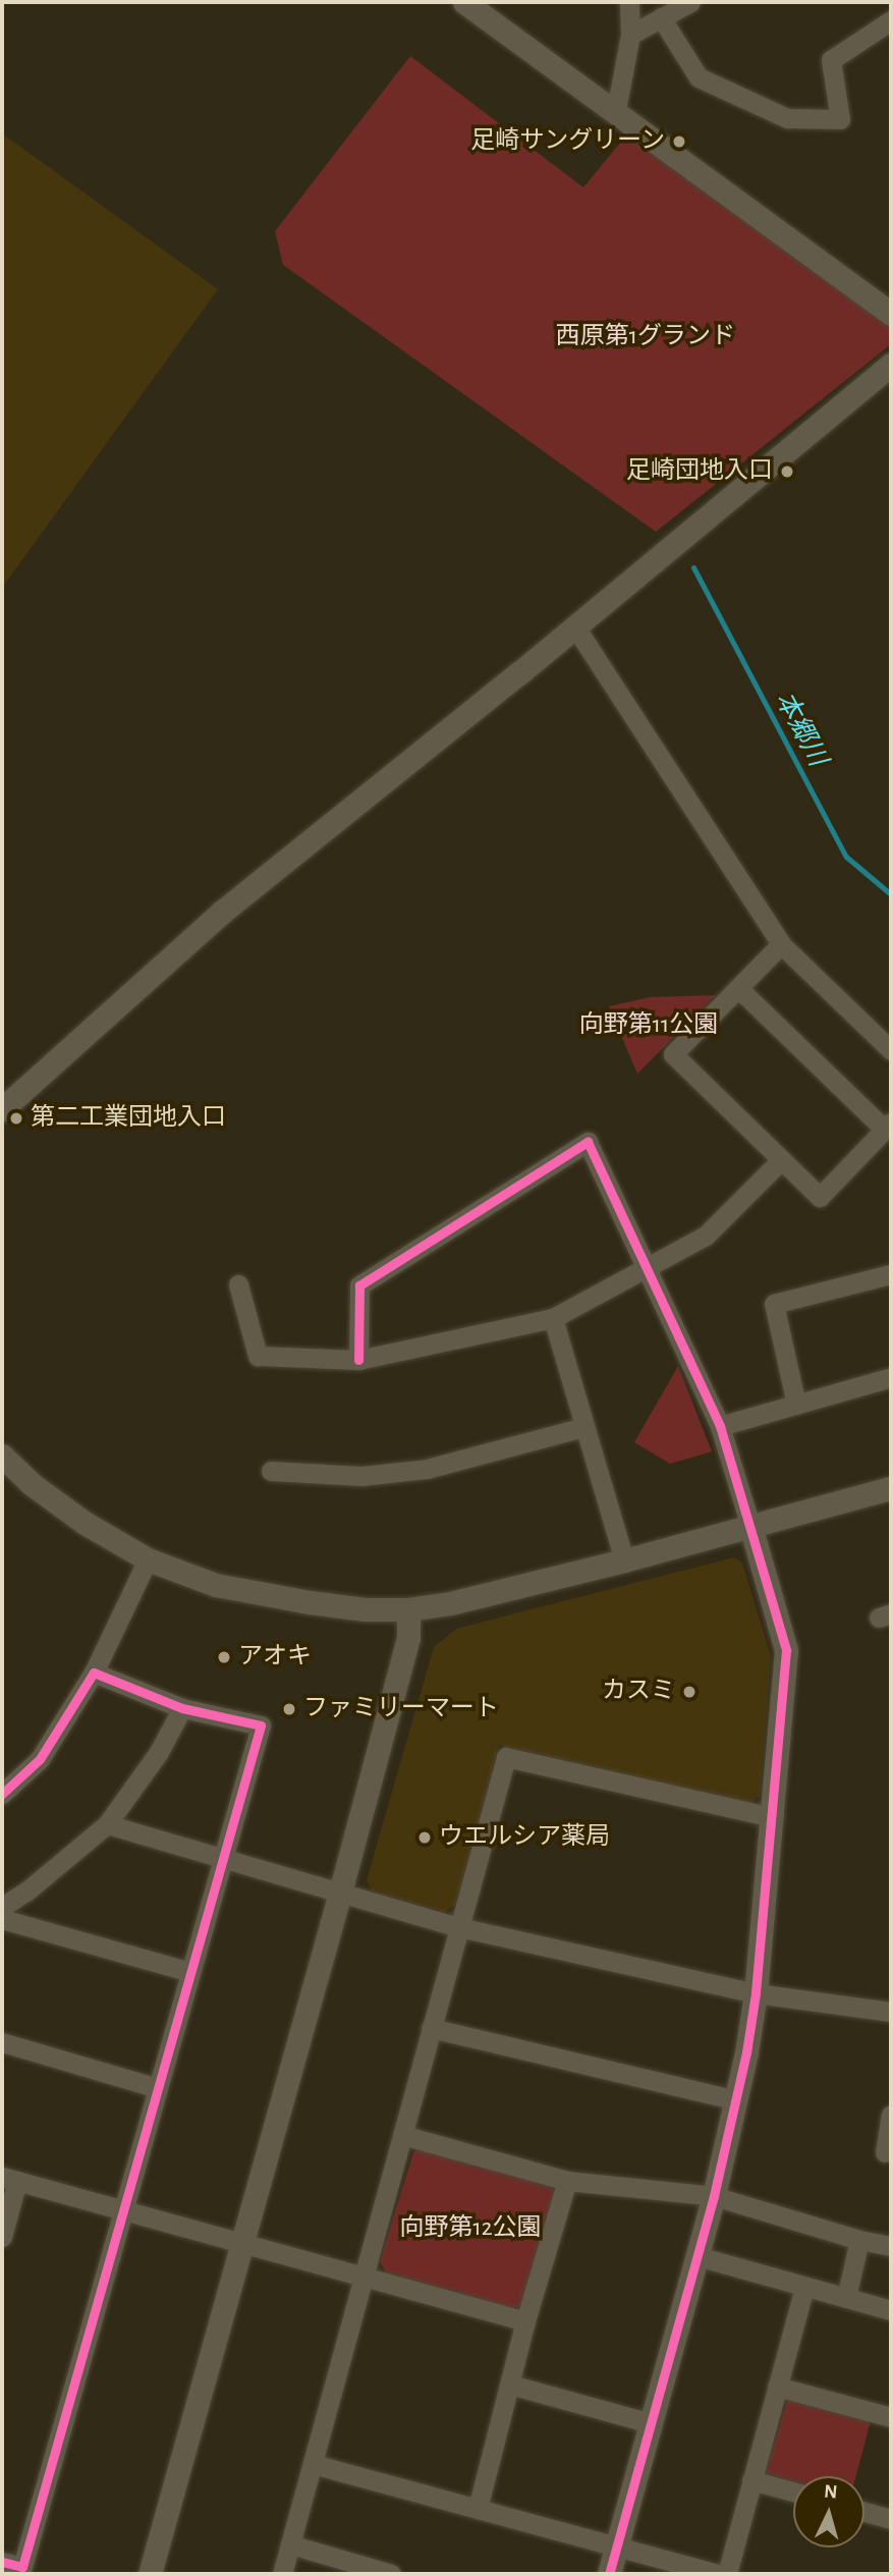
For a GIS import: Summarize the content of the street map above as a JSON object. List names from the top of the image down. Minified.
{"water":["本郷川"],"parks":["西原第1グランド","向野第11公園","向野第12公園"],"places":["足崎サングリーン","足崎団地入口","第二工業団地入口","アオキ","カスミ","ファミリーマート","ウエルシア薬局"],"north":"top"}
